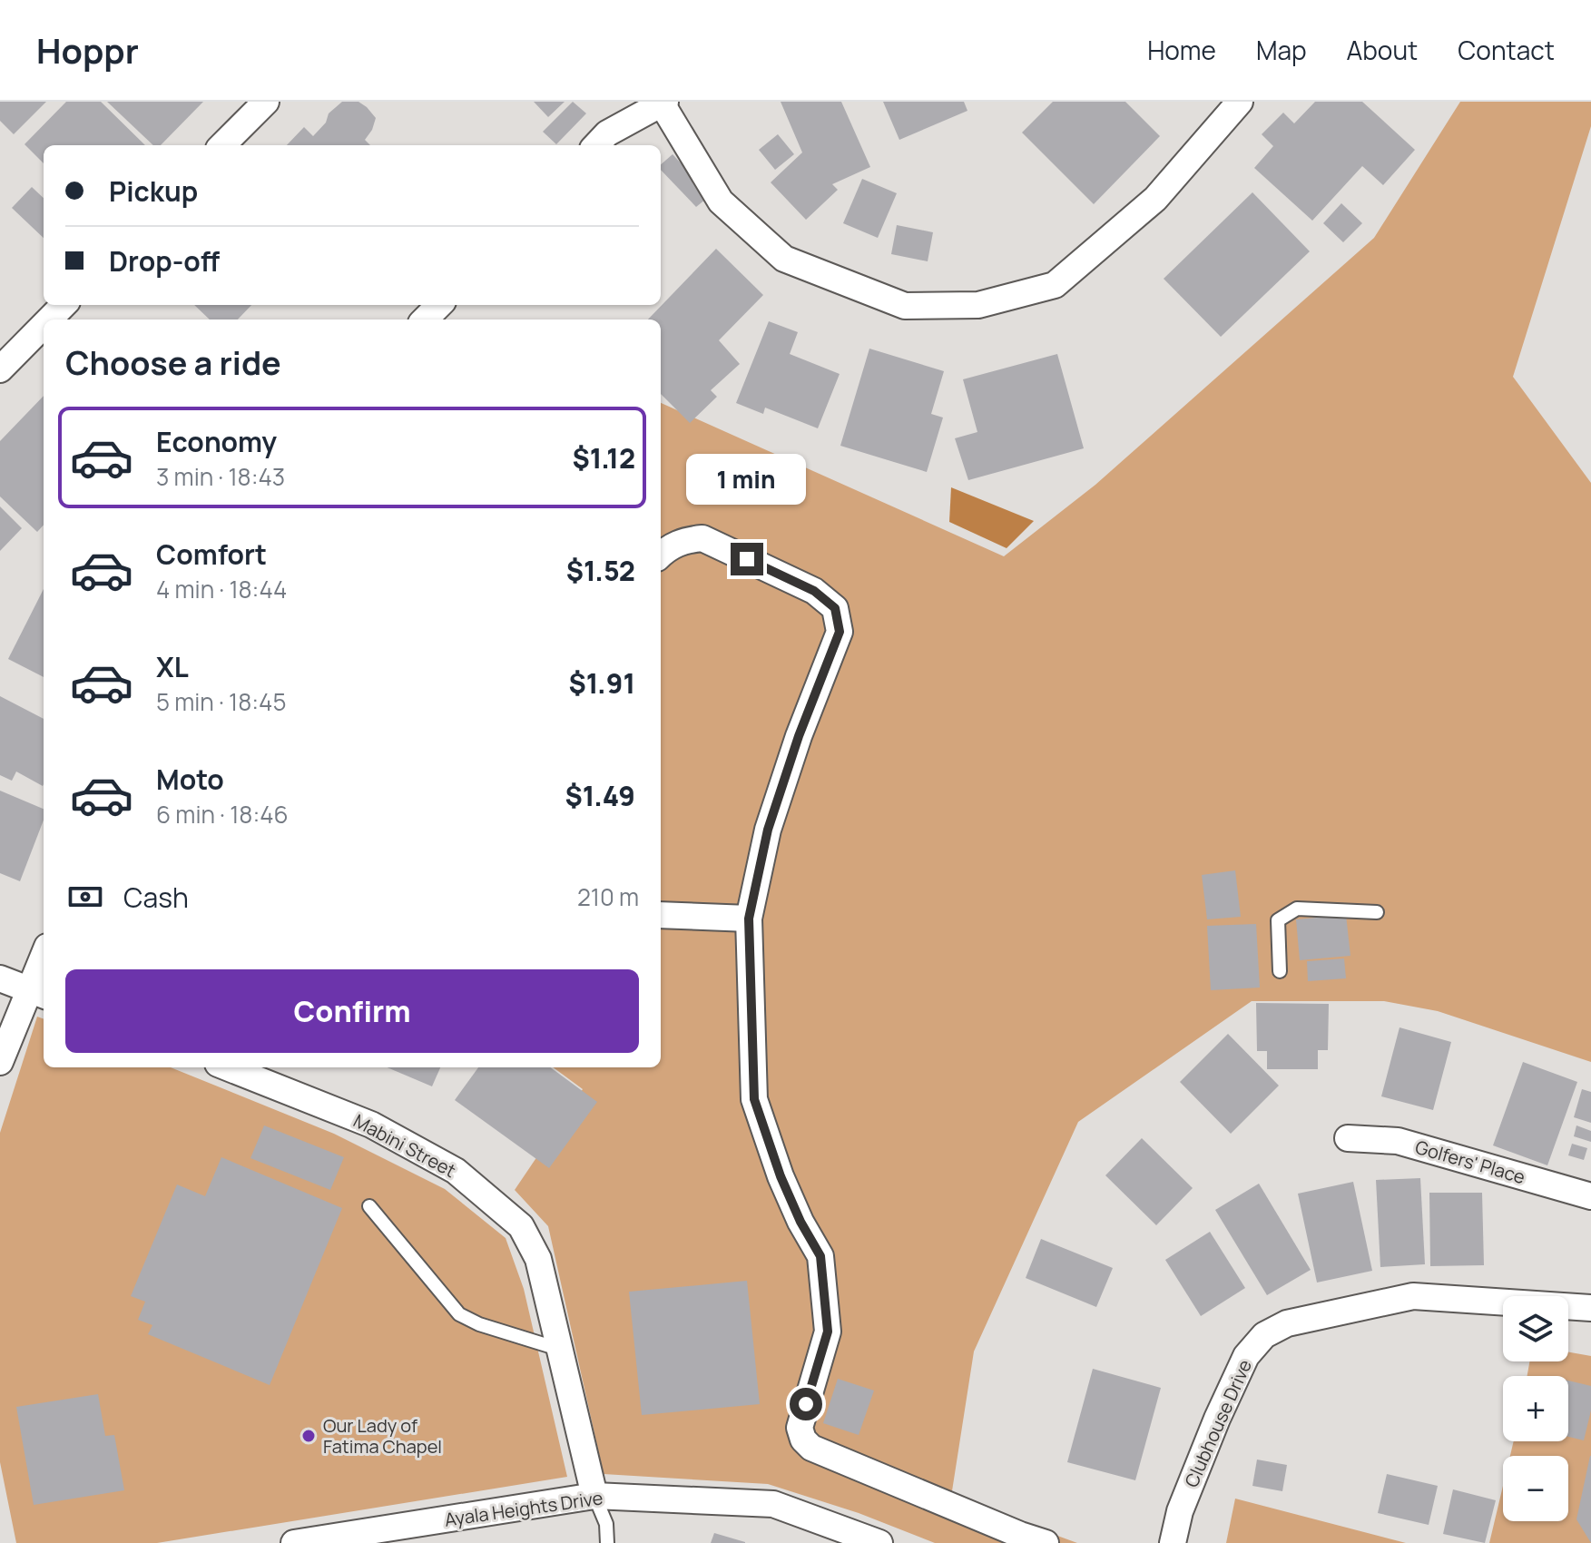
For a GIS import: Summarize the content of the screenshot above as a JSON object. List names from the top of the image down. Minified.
{"streets":{"street":["Mabini Street","Golfers' Place","Clubhouse Drive","Ayala Heights Drive"]},"crossings":[["Mabini Street","Ayala Heights Drive"]],"places":["Our Lady of Fatima Chapel"],"page":{"header":"Hoppr","nav":["Home","Map","About","Contact"],"banner":["Pickup","Drop-off"],"heading":"Choose a ride","list":[{"name":"Economy","note":"3 min · 18:43","value":"$1.12"},{"name":"Comfort","note":"4 min · 18:44","value":"$1.52"},{"name":"XL","note":"5 min · 18:45","value":"$1.91"},{"name":"Moto","note":"6 min · 18:46","value":"$1.49"}],"bubble":"1 min","pay":["Cash","210 m"],"buttons":"Confirm","map_buttons":["+","−"]}}
